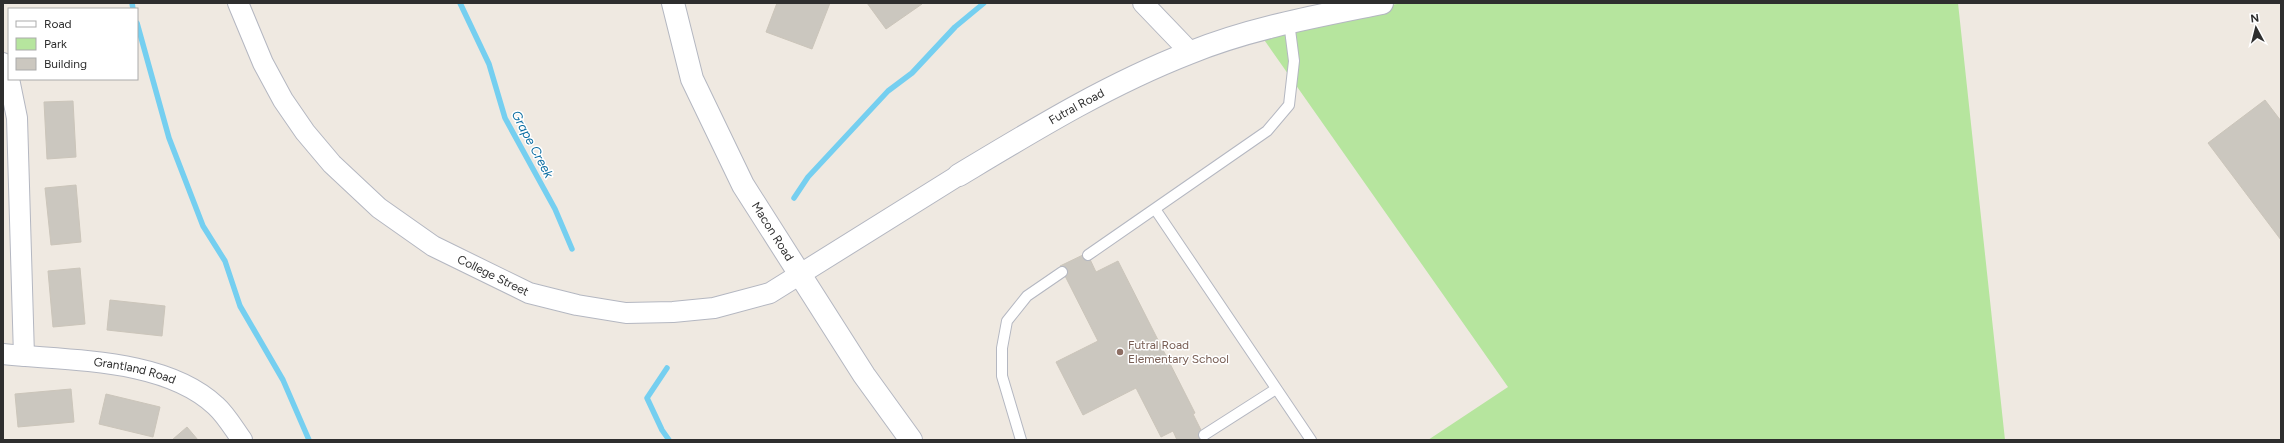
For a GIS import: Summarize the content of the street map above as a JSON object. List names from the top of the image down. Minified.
{"streets":{"main road":["Futral Road","Macon Road"],"street":["College Street","Grantland Road"]},"crossings":[["Futral Road","Macon Road"],["Futral Road","College Street"],["Macon Road","College Street"]],"water":["Grape Creek"],"places":["Futral Road Elementary School"],"legend":["Road","Park","Building"],"north":"top"}
